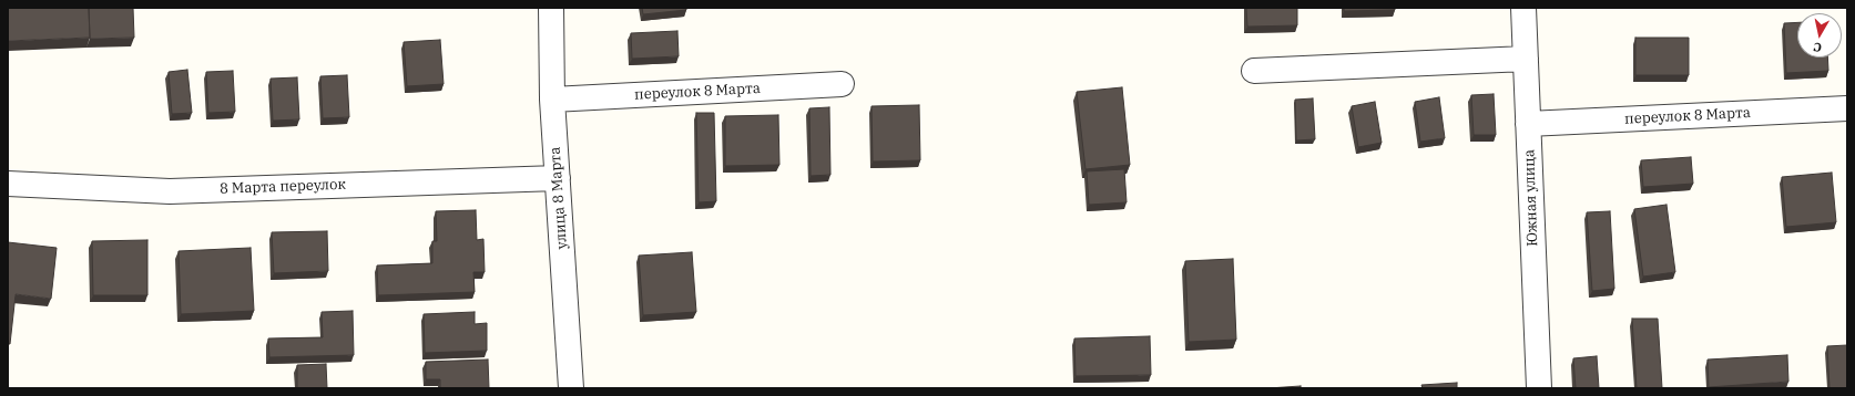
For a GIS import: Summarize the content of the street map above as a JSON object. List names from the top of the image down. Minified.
{"streets":{"street":["переулок 8 Марта","8 Марта переулок","улица 8 Марта","Южная улица"]},"crossings":[["переулок 8 Марта","улица 8 Марта"],["переулок 8 Марта","Южная улица"],["8 Марта переулок","улица 8 Марта"]],"north":"bottom"}
